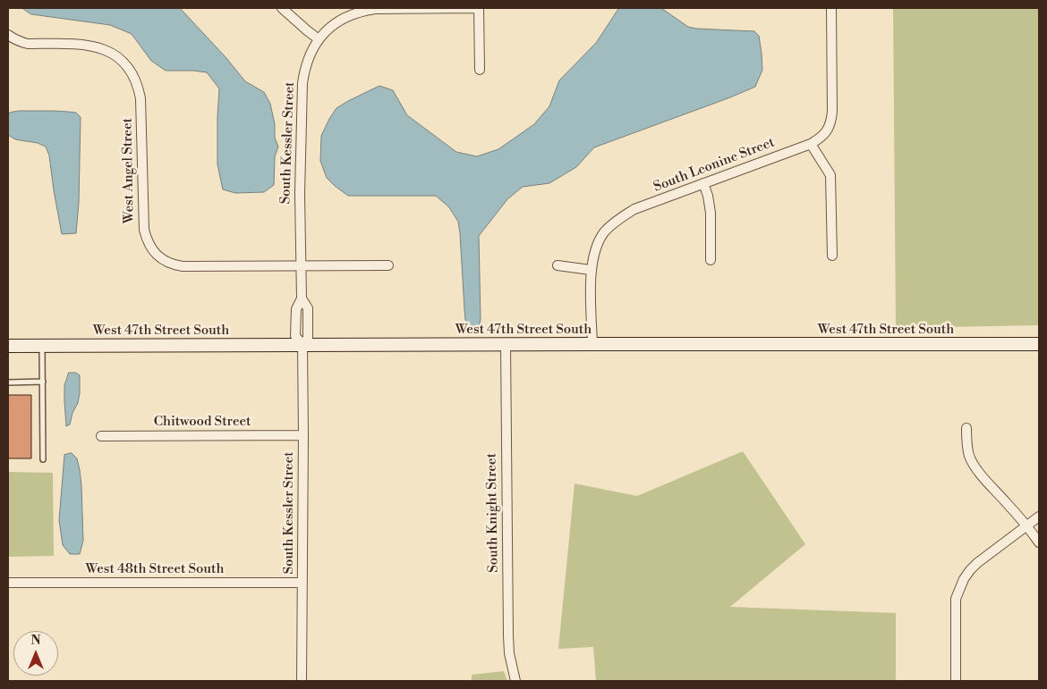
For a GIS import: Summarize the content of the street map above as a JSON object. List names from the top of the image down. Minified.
{"streets":{"street":["South Kessler Street","South Leonine Street","West Angel Street","West 47th Street South","Chitwood Street","South Knight Street","West 48th Street South"]},"crossings":[["South Kessler Street","West Angel Street"],["South Kessler Street","West 47th Street South"],["South Kessler Street","Chitwood Street"],["South Kessler Street","West 48th Street South"],["South Leonine Street","West 47th Street South"],["West 47th Street South","South Knight Street"]],"north":"top"}
